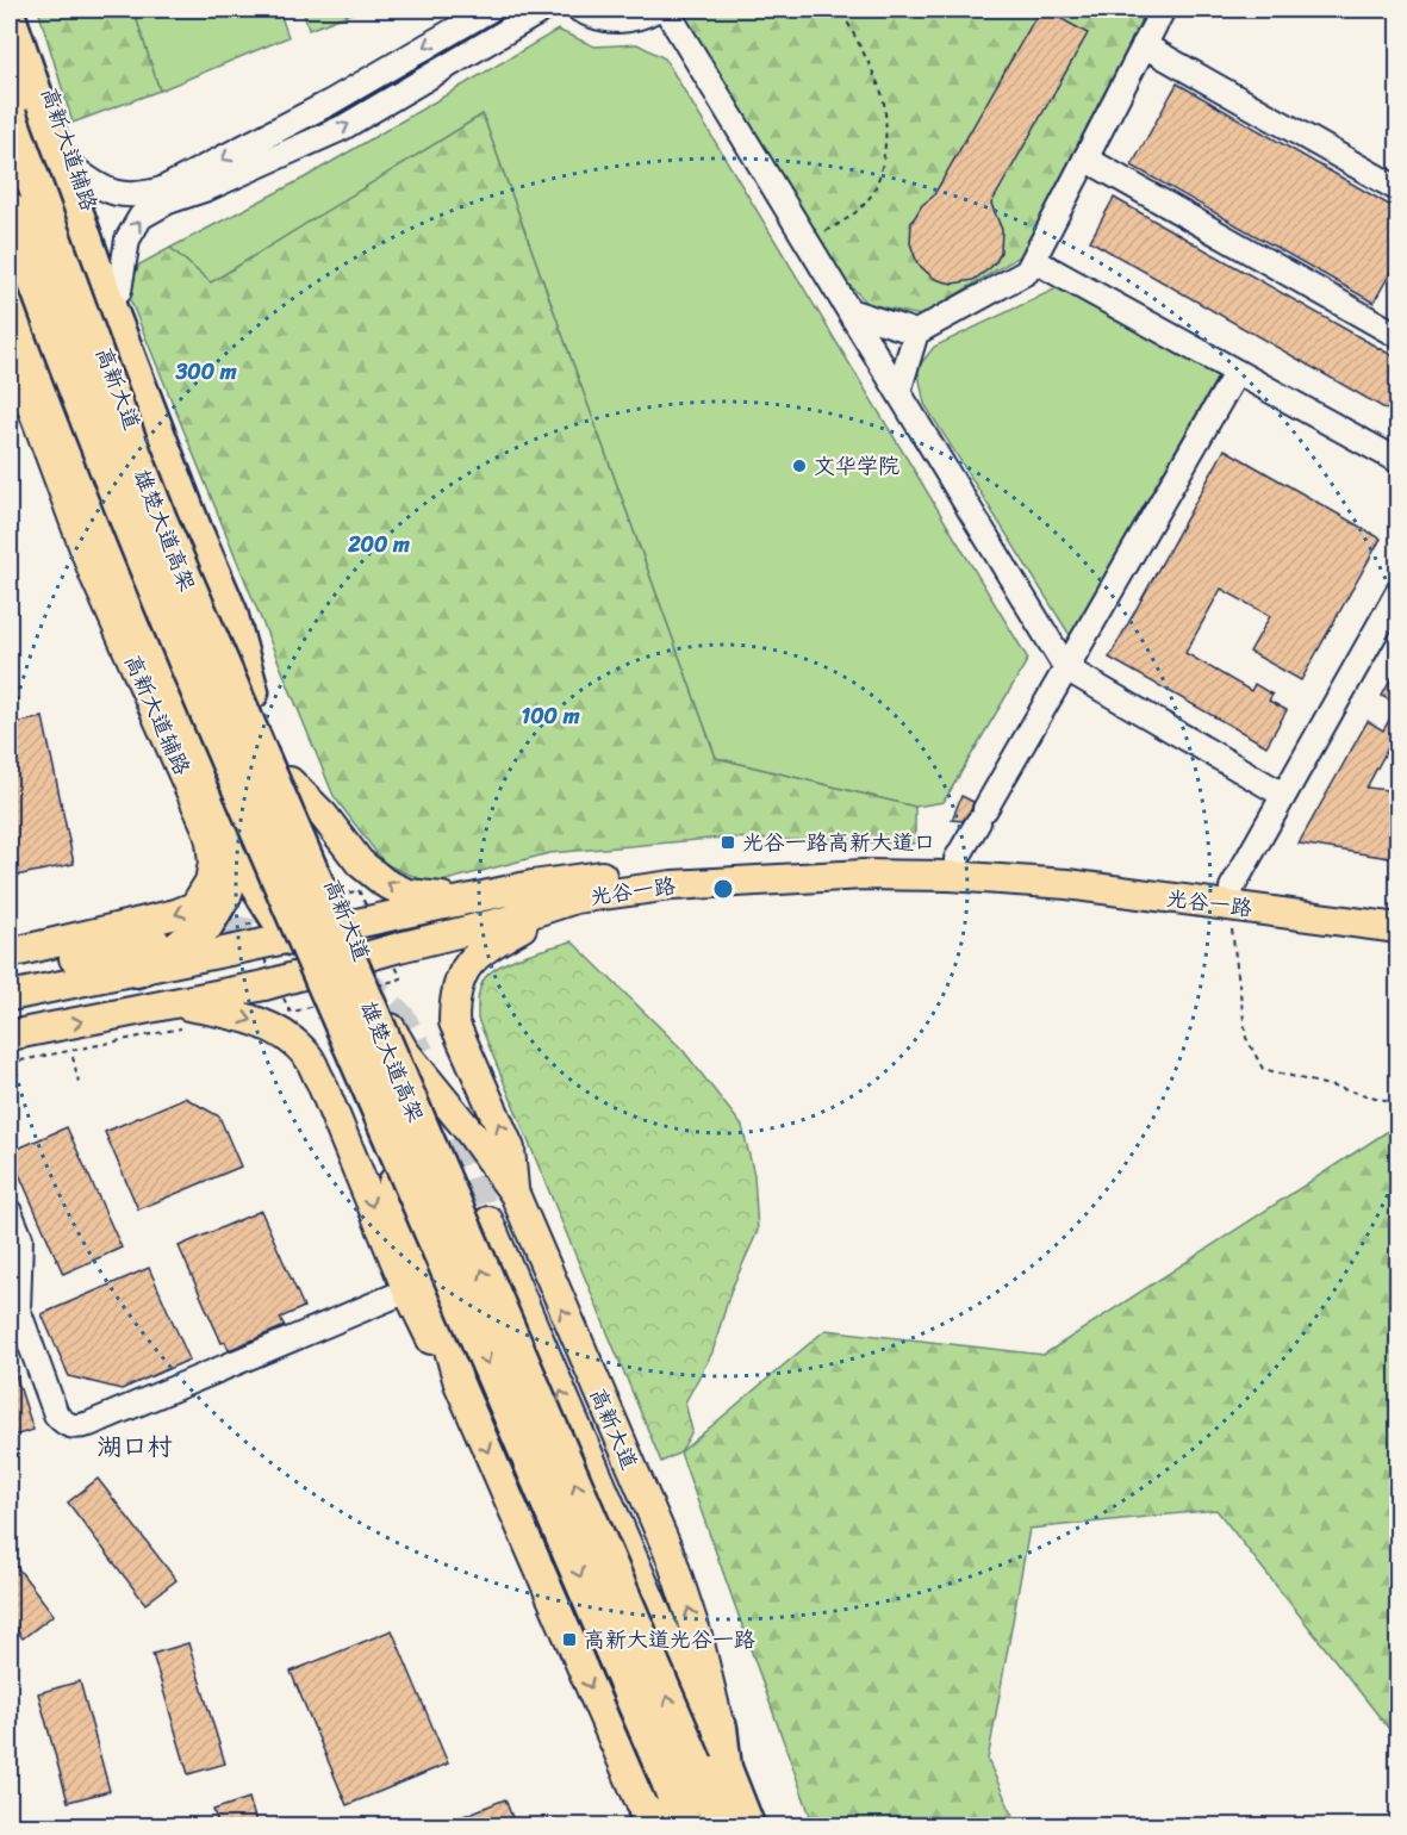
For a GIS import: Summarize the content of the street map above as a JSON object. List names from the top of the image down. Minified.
{"streets":{"highway":["雄楚大道高架"],"main road":["高新大道辅路","高新大道","光谷一路"]},"crossings":[["高新大道辅路","高新大道"],["高新大道","雄楚大道高架"],["高新大道","光谷一路"]],"districts":["湖口村"],"places":{"other":["文华学院"],"transit":["光谷一路高新大道口","高新大道光谷一路"]},"rings":["300 m","200 m","100 m"]}
